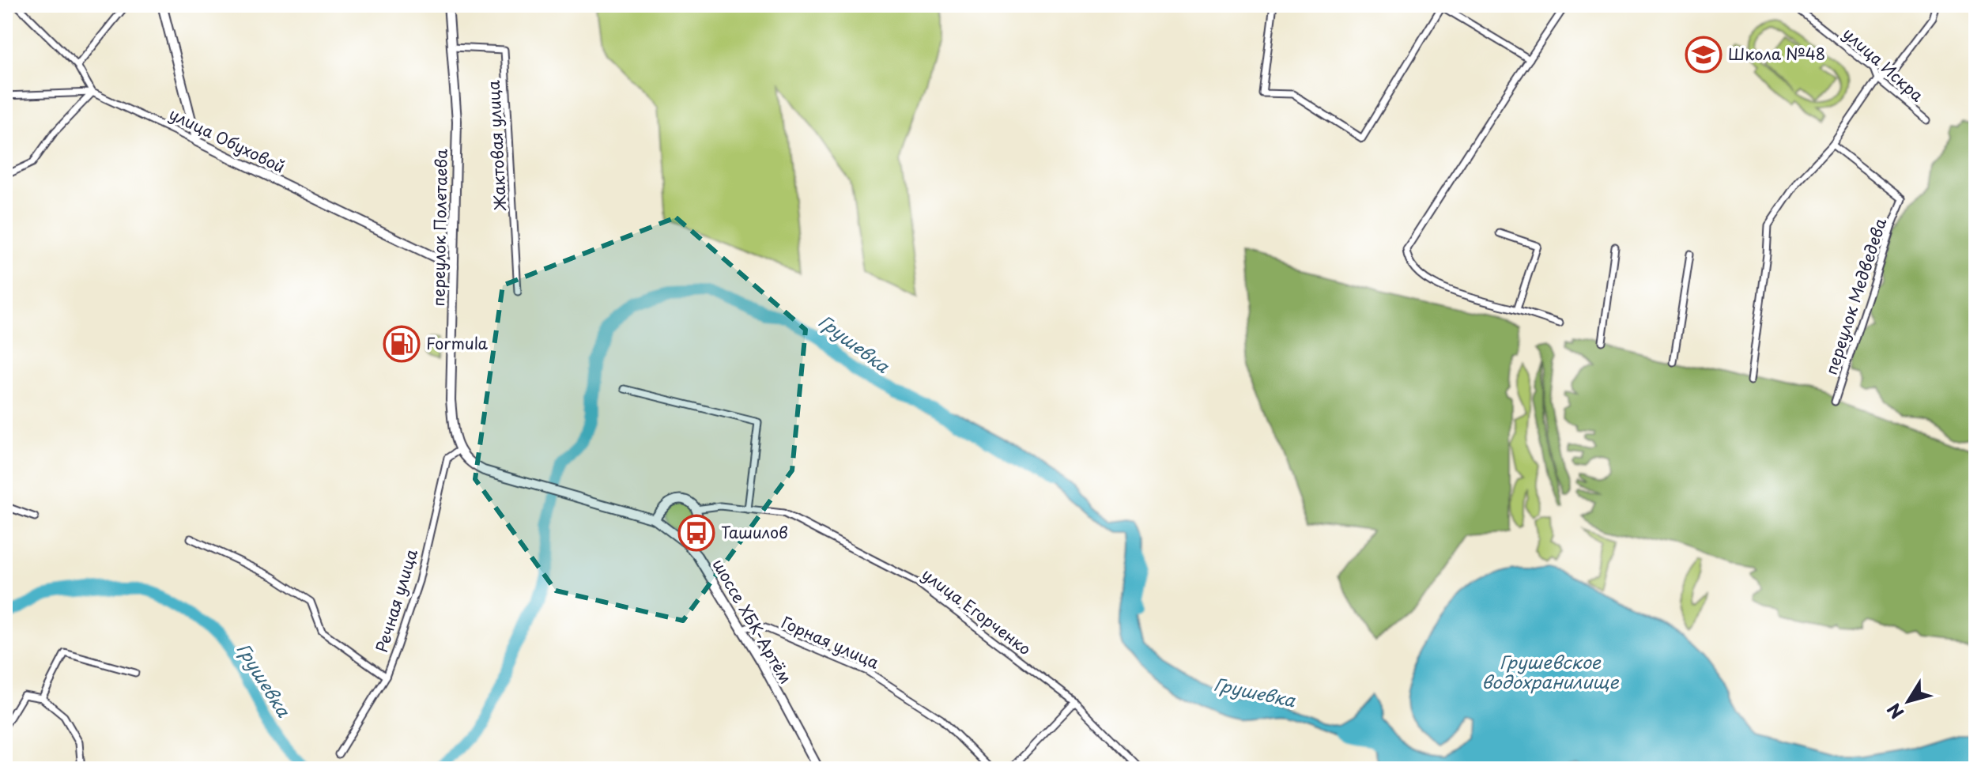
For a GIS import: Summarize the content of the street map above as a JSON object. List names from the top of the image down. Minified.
{"streets":{"main road":["улица Обуховой","переулок Полетаева","шоссе ХБК-Артём"],"street":["улица Искра","Жактовая улица","переулок Медведева","Речная улица","улица Егорченко","Горная улица"]},"crossings":[["улица Обуховой","переулок Полетаева"],["Жактовая улица","переулок Полетаева"],["переулок Полетаева","Речная улица"],["переулок Полетаева","шоссе ХБК-Артём"],["Речная улица","шоссе ХБК-Артём"],["шоссе ХБК-Артём","Горная улица"]],"water":["Грушевка","Грушевское водохранилище"],"places":{"school or university":["Школа №48"],"fuel station":["Formula"],"bus stop":["Ташилов"]},"north":"bottom left"}
